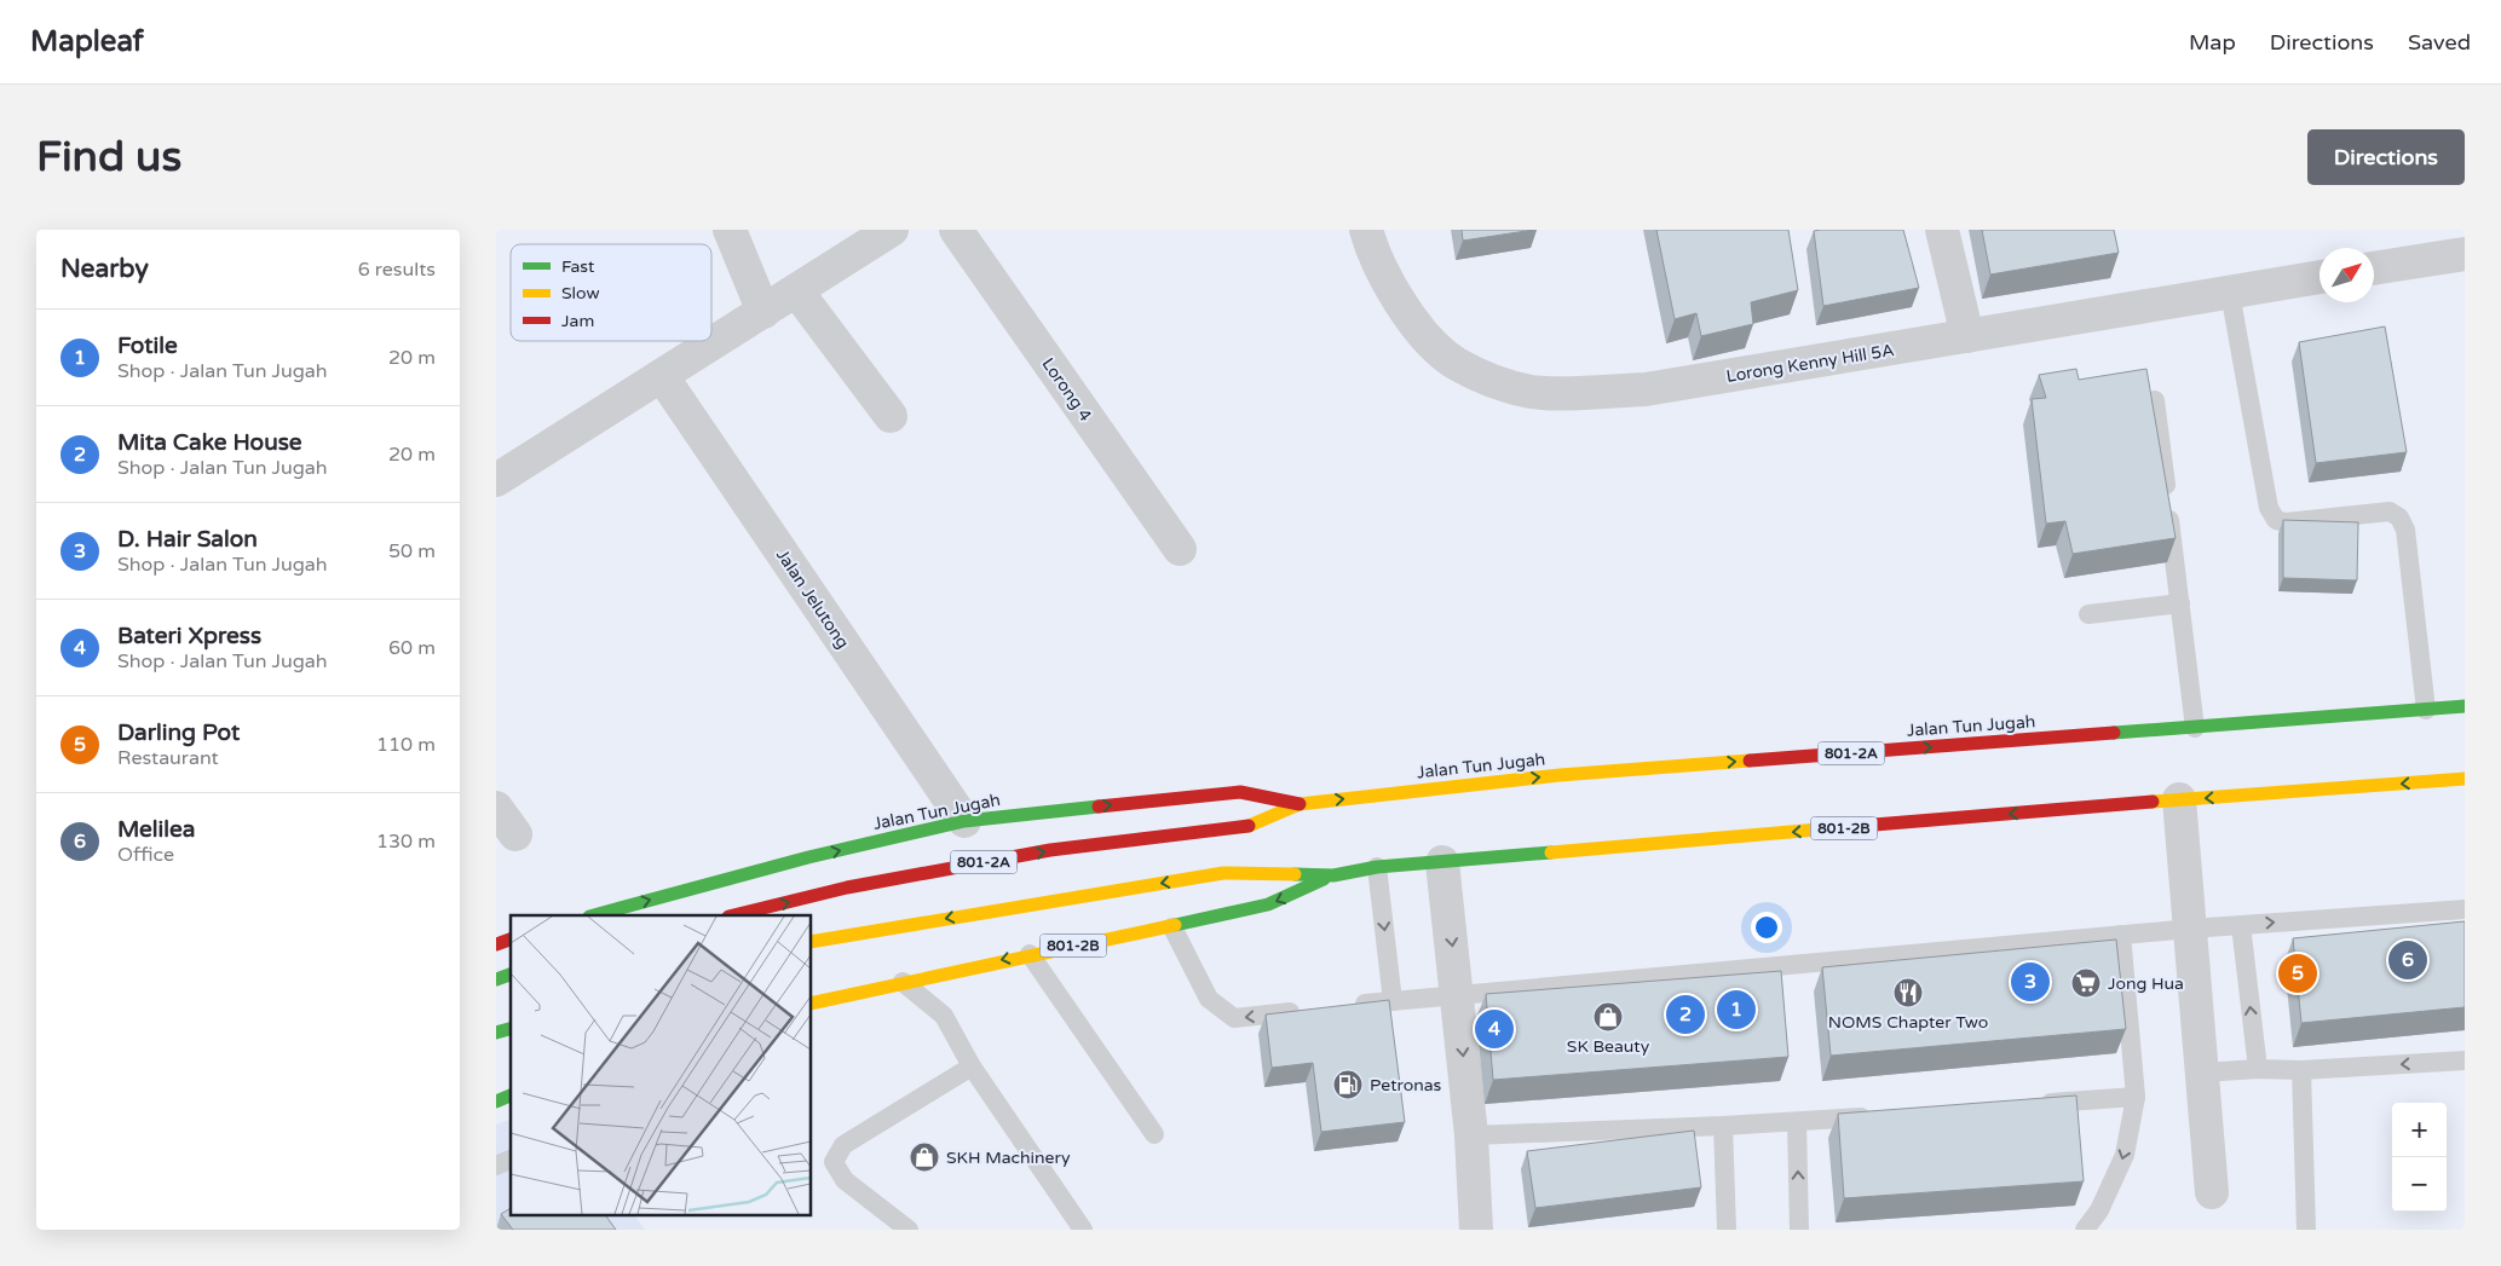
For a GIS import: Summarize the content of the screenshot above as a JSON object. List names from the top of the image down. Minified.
{"streets":{"highway":["Jalan Tun Jugah","801-2A","801-2B"],"street":["Lorong Kenny Hill 5A","Lorong 4","Jalan Jelutong"]},"crossings":[["Jalan Jelutong","Jalan Tun Jugah"]],"places":{"supermarket":["Jong Hua"],"restaurant":["NOMS Chapter Two"],"shop":["SK Beauty","SKH Machinery"],"fuel station":["Petronas"]},"legend":["Fast","Slow","Jam"],"north":"top right","page":{"header":"Mapleaf","nav":["Map","Directions","Saved"],"buttons":"Directions","title":"Find us","heading":["Nearby","6 results"],"list":[{"mark":"1","name":"Fotile","note":"Shop · Jalan Tun Jugah","value":"20 m"},{"mark":"2","name":"Mita Cake House","note":"Shop · Jalan Tun Jugah","value":"20 m"},{"mark":"3","name":"D. Hair Salon","note":"Shop · Jalan Tun Jugah","value":"50 m"},{"mark":"4","name":"Bateri Xpress","note":"Shop · Jalan Tun Jugah","value":"60 m"},{"mark":"5","name":"Darling Pot","note":"Restaurant","value":"110 m"},{"mark":"6","name":"Melilea","note":"Office","value":"130 m"}],"pins":["6","5","3","1","2","4"],"map_buttons":["+","−"]}}
